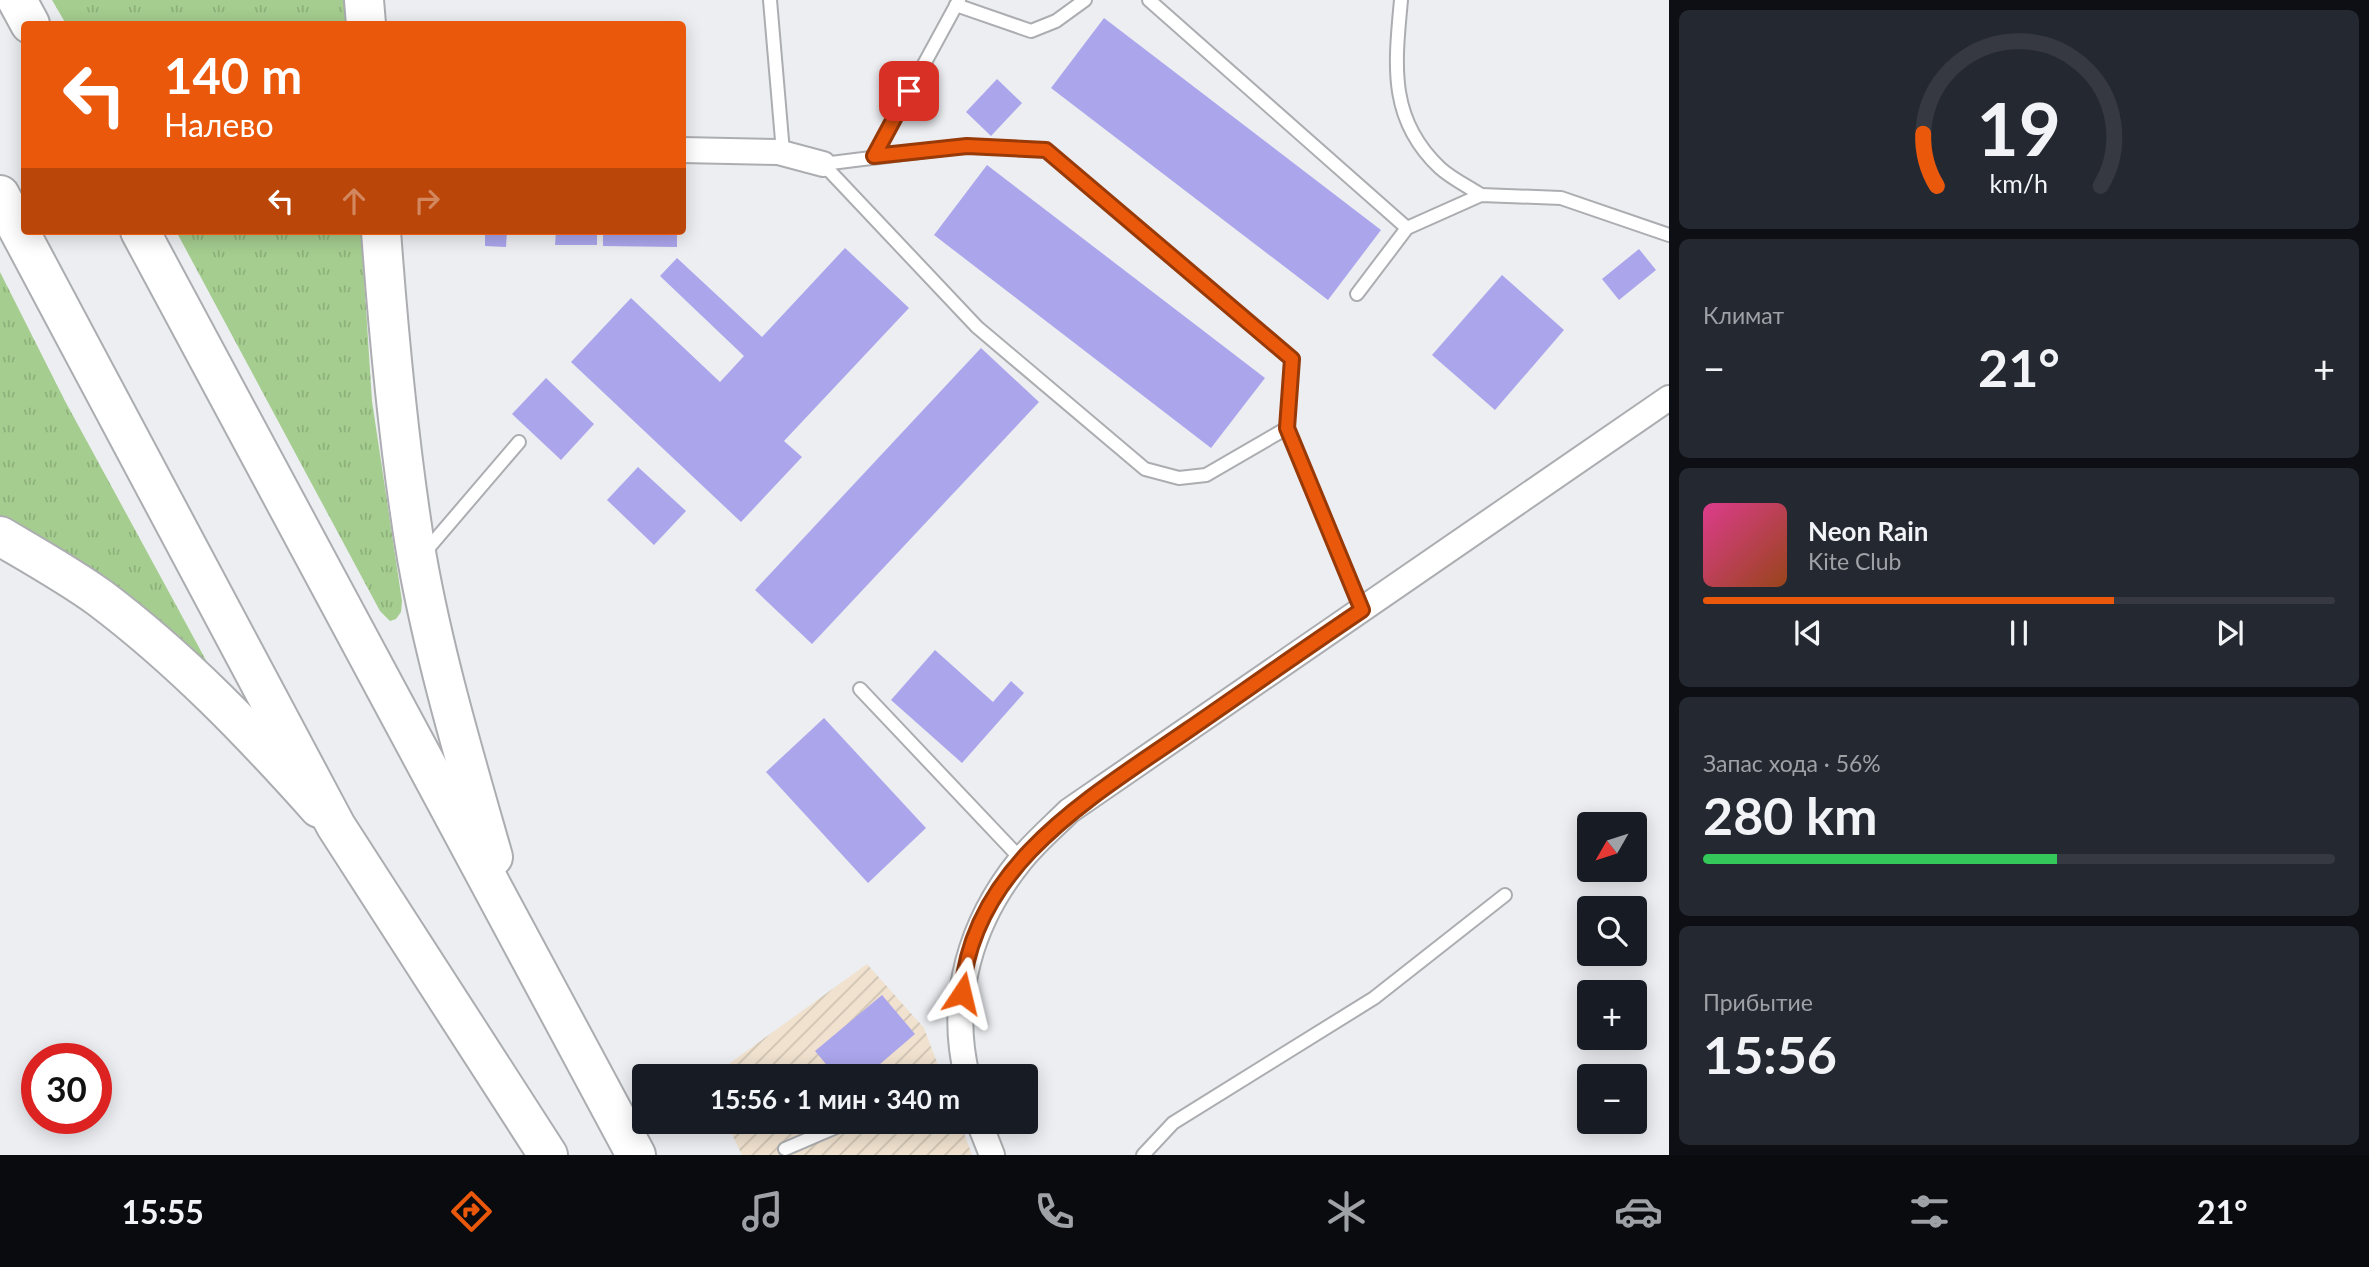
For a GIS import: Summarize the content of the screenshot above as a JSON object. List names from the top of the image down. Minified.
{"north":"bottom left","page":{"turn":["140 m","Налево"],"tile":["Климат",["Запас хода · 56%","280 km"],["Прибытие","15:56"]],"heat":["−","21°","+"],"song":["Neon Rain","Kite Club"],"map_buttons":["+","−"],"limit":"30","trip":"15:56 · 1 мин · 340 m","tabs":["15:55","21°"],"gauge":["19","km/h"]}}
